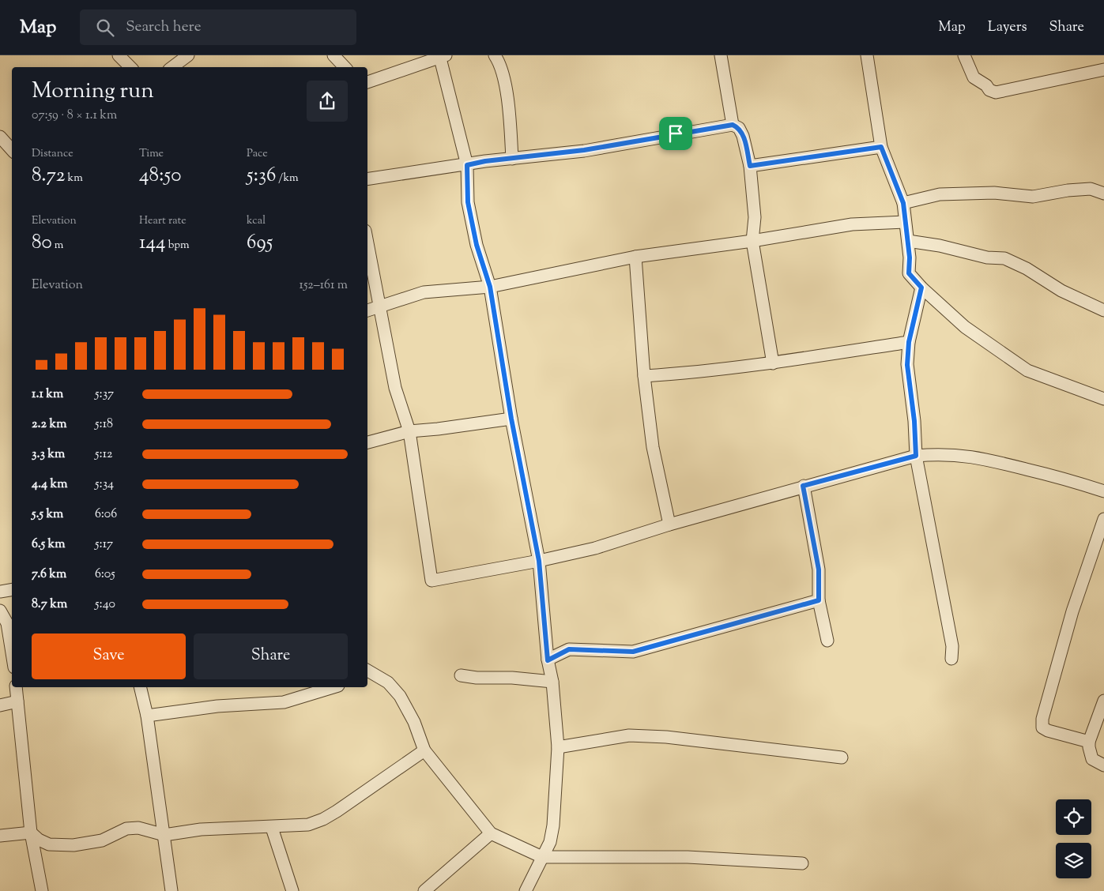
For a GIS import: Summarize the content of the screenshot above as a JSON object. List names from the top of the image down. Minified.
{"page":{"header":"Map","search":"Search here","nav":["Map","Layers","Share"],"heading":["Morning run","07:59 · 8 × 1.1 km"],"stats":[["Distance","8.72 km"],["Time","48:50"],["Pace","5:36 /km"],["Elevation","80 m"],["Heart rate","144 bpm"],["kcal","695"]],"chart":["Elevation","152–161 m"],"list":[{"name":"1.1 km","note":"5:37"},{"name":"2.2 km","note":"5:18"},{"name":"3.3 km","note":"5:12"},{"name":"4.4 km","note":"5:34"},{"name":"5.5 km","note":"6:06"},{"name":"6.5 km","note":"5:17"},{"name":"7.6 km","note":"6:05"},{"name":"8.7 km","note":"5:40"}],"buttons":["Save","Share"]}}
